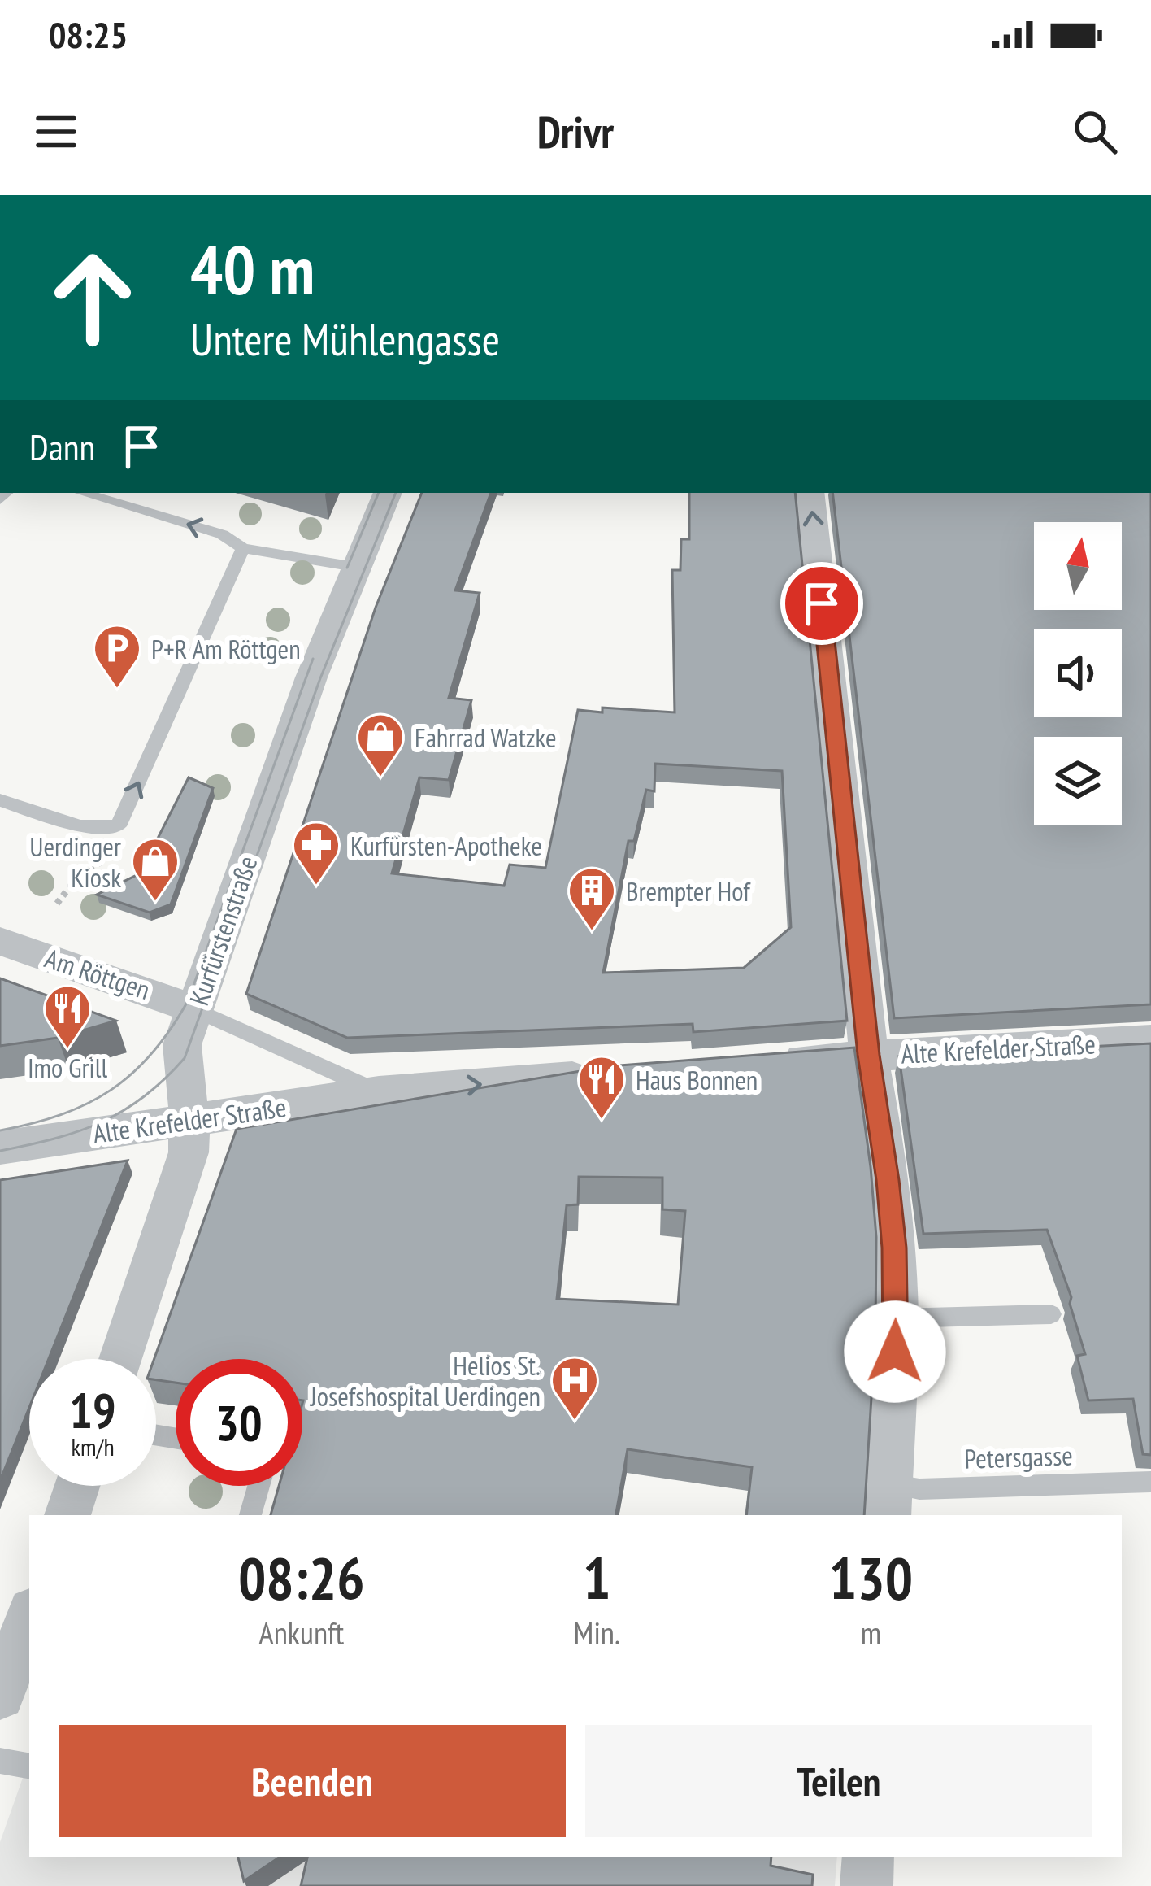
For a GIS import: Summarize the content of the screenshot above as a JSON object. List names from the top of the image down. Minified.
{"streets":{"street":["Kurfürstenstraße","Am Röttgen","Alte Krefelder Straße"],"lane":["Petersgasse"]},"crossings":[["Kurfürstenstraße","Am Röttgen"],["Kurfürstenstraße","Alte Krefelder Straße"],["Am Röttgen","Alte Krefelder Straße"]],"places":{"parking":["P+R Am Röttgen"],"shop":["Fahrrad Watzke","Uerdinger Kiosk"],"pharmacy":["Kurfürsten-Apotheke"],"building":["Brempter Hof"],"restaurant":["Imo Grill","Haus Bonnen"],"hospital":["Helios St. Josefshospital Uerdingen"]},"north":"top","page":{"status":"08:25","header":"Drivr","turn":["40 m","Untere Mühlengasse"],"then":"Dann","speed":"19 km/h","limit":"30","eta":["08:26","Ankunft","1","Min.","130","m"],"buttons":["Beenden","Teilen"]}}
